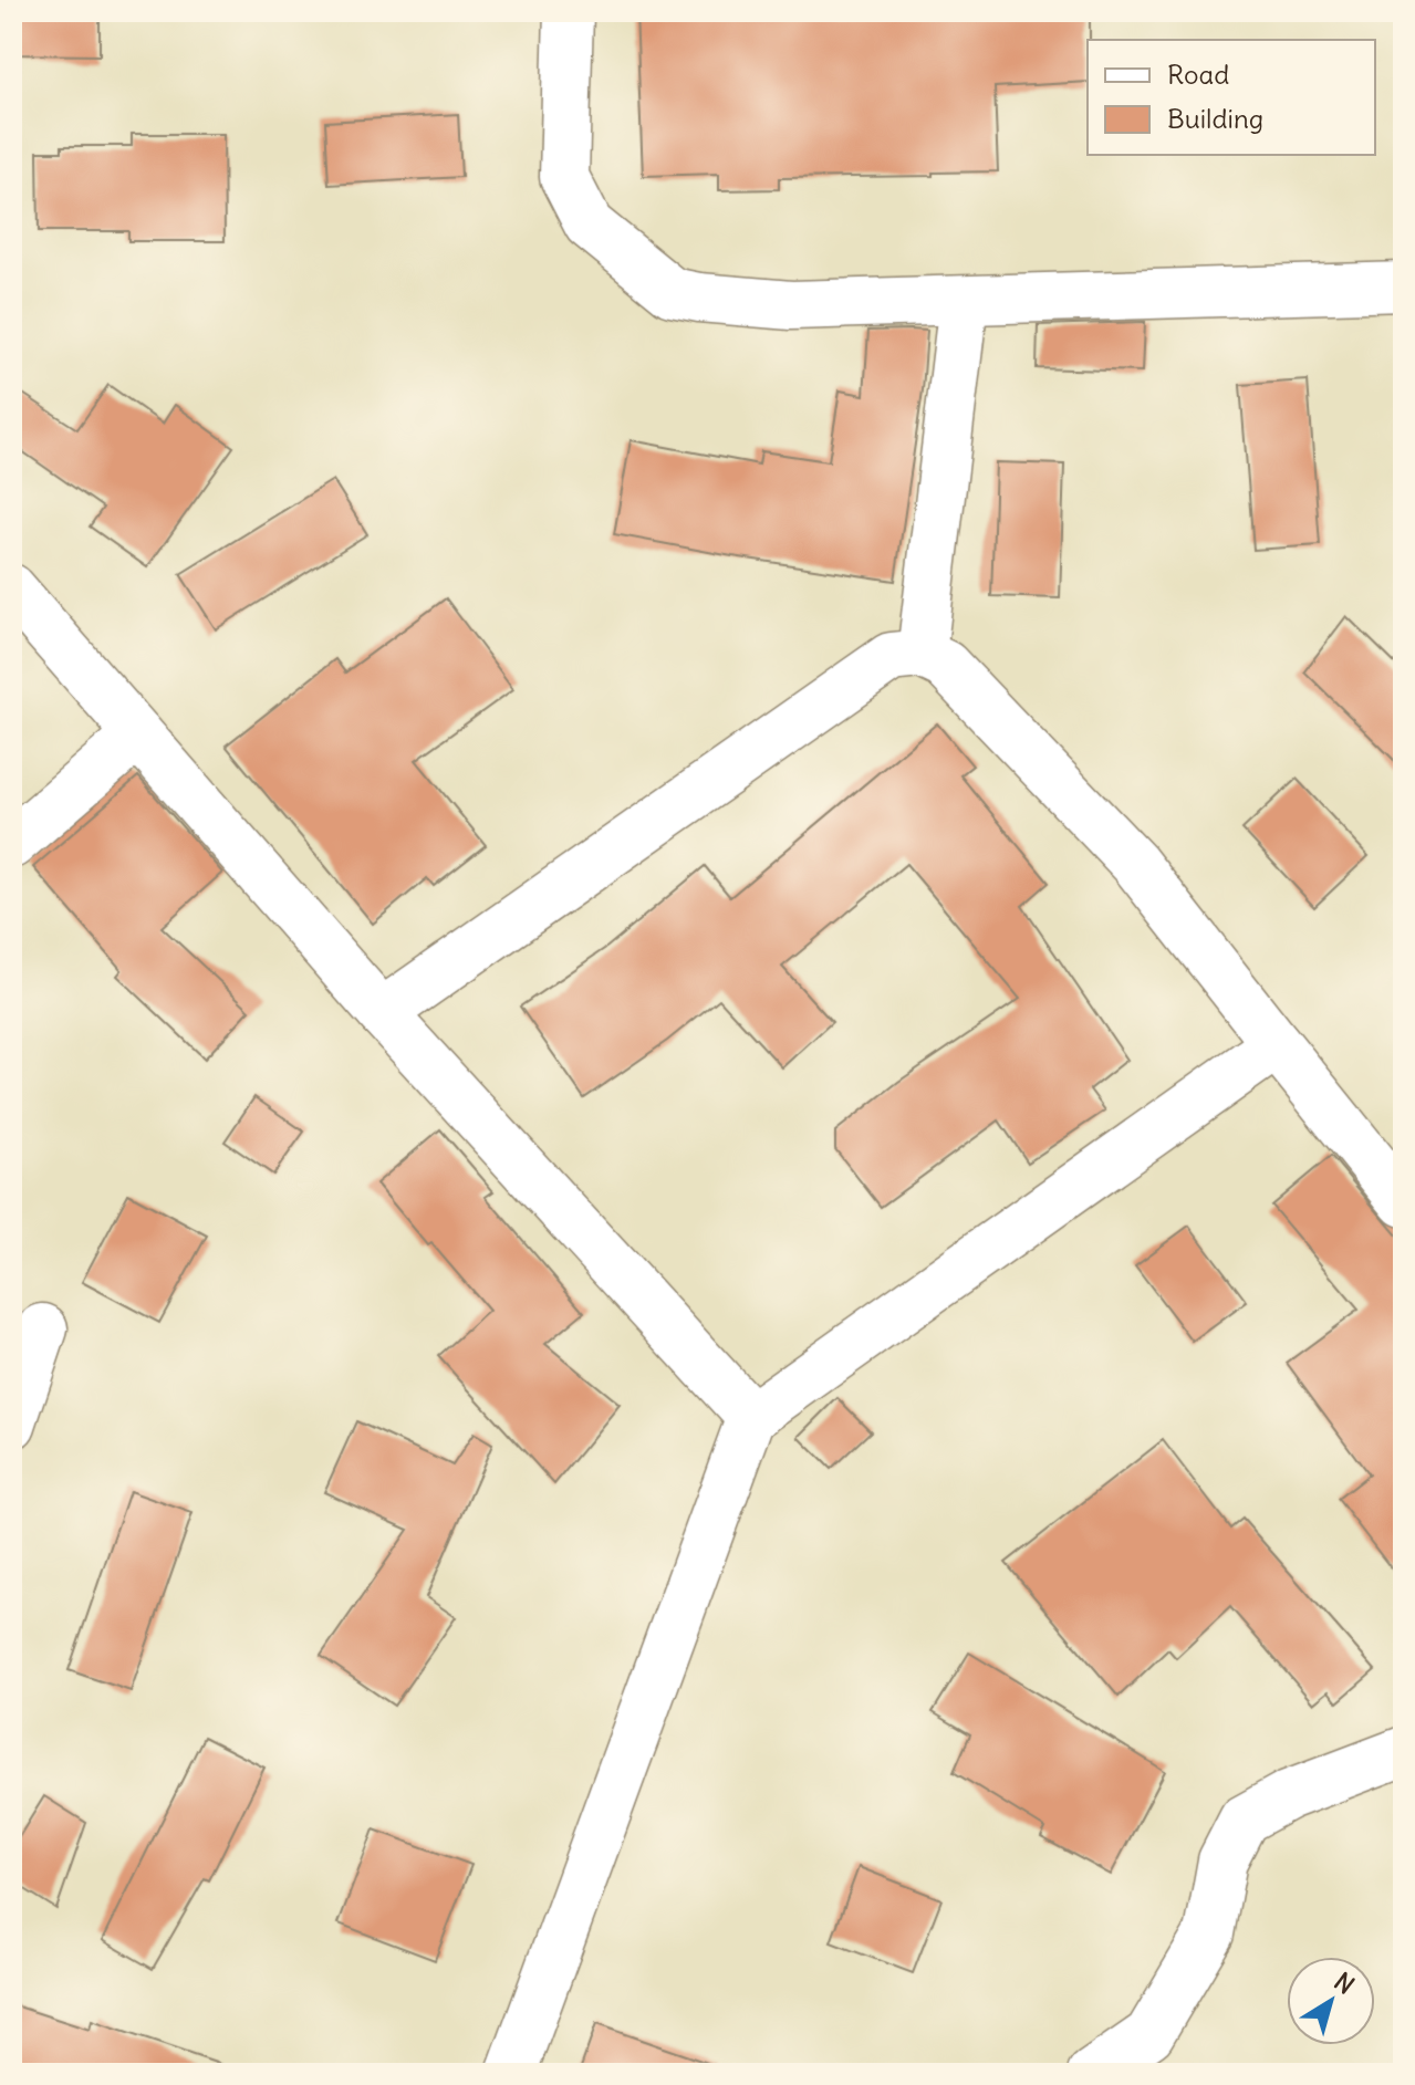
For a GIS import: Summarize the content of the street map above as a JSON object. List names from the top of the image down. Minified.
{"legend":["Road","Building"],"north":"top right"}
